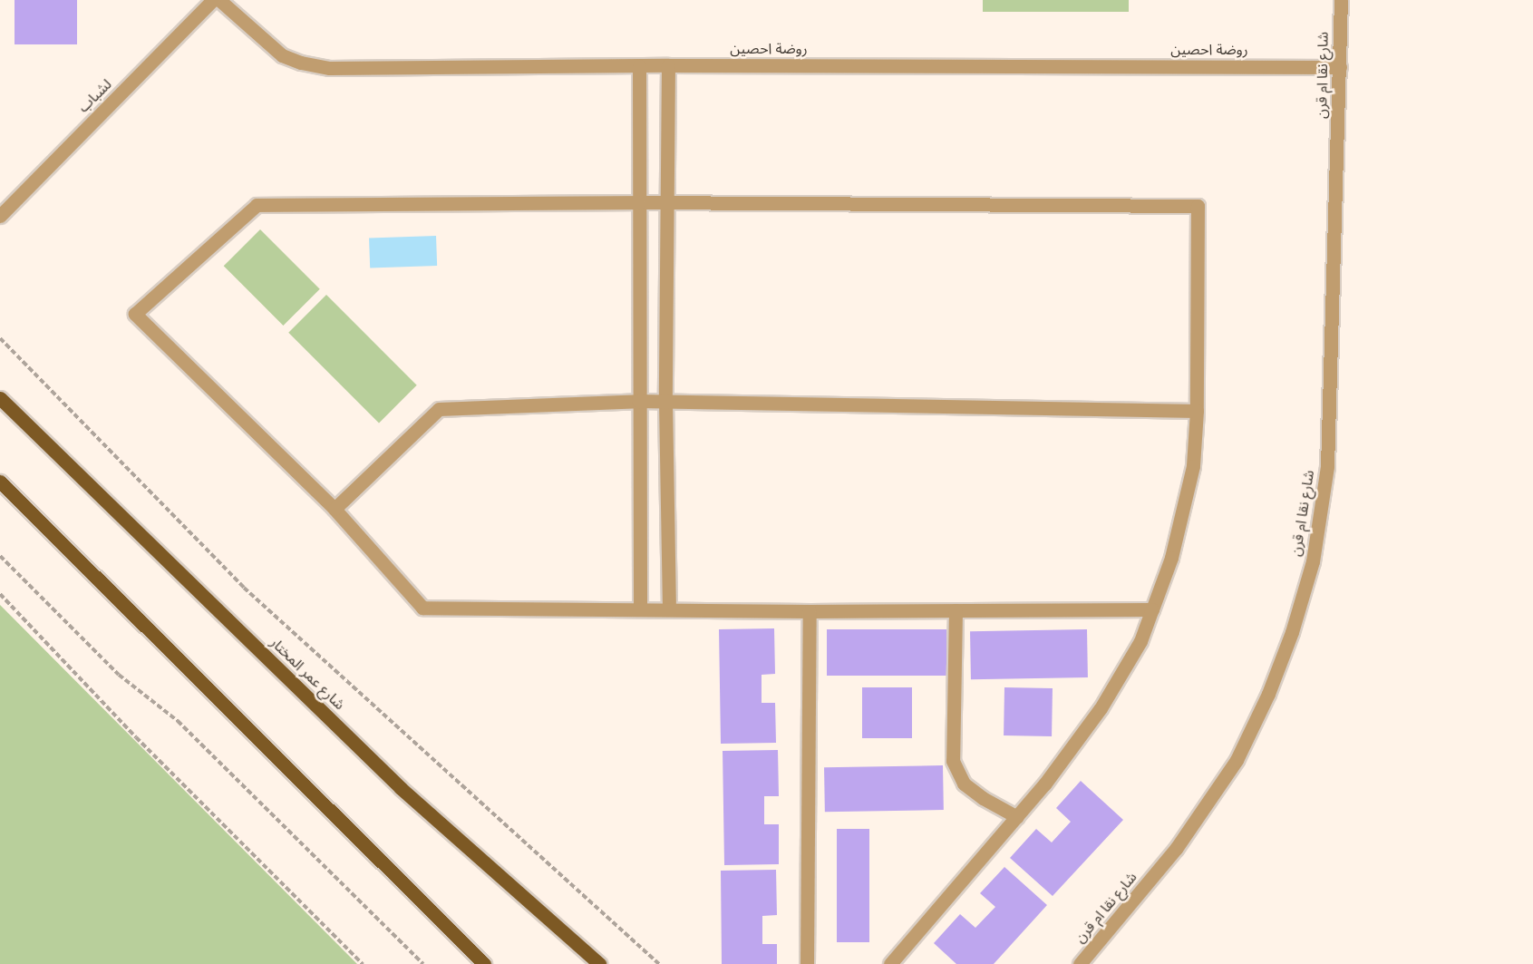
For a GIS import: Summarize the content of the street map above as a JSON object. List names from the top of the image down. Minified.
{"streets":{"main road":["شارع عمر المختار"],"street":["روضة احصين","شارع نقا ام قرن","لشباب"]},"crossings":[["روضة احصين","شارع نقا ام قرن"]]}
